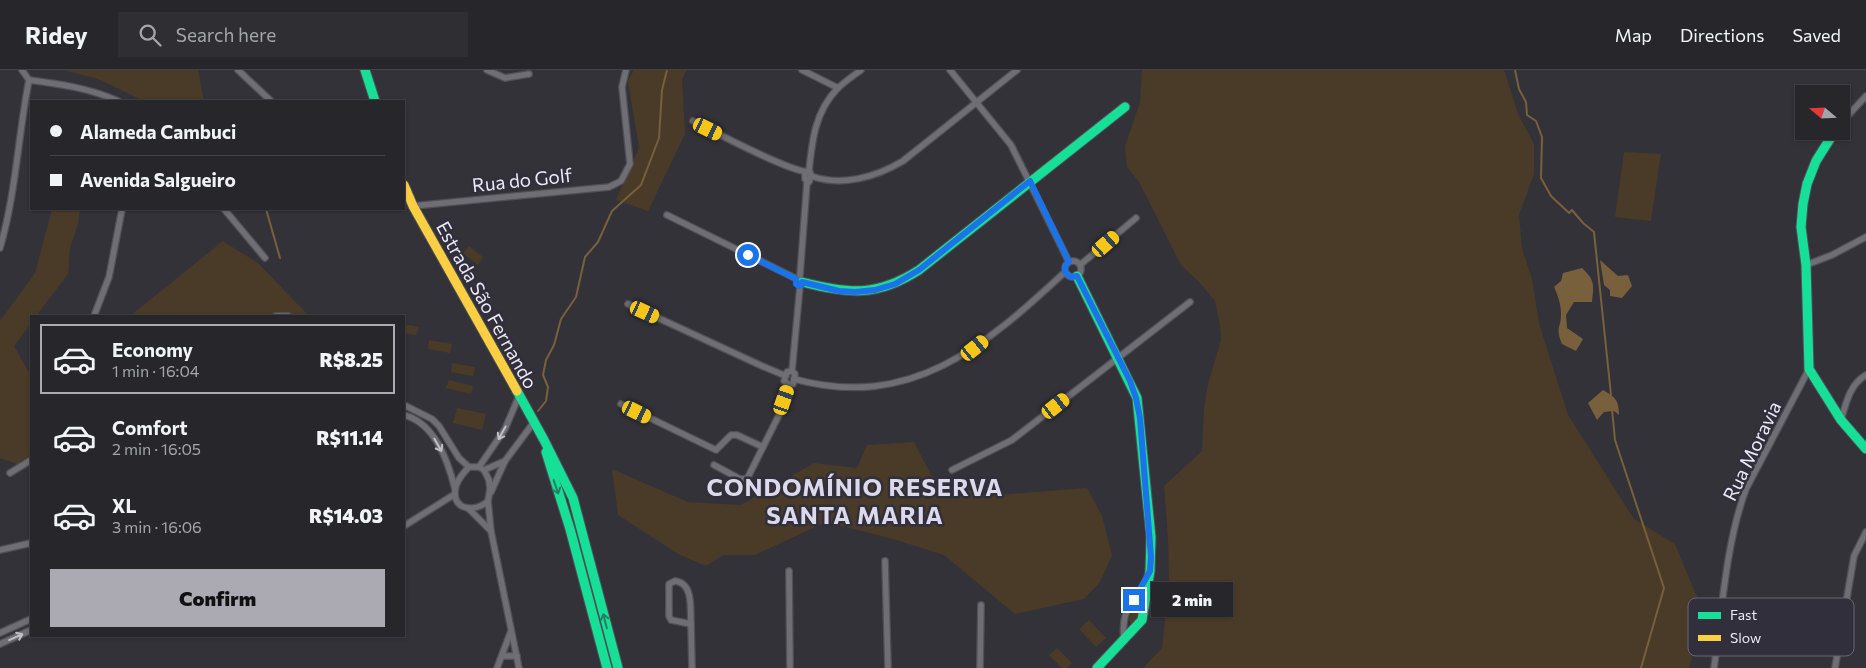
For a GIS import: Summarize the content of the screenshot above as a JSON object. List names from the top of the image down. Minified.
{"streets":{"street":["Rua do Golf","Estrada São Fernando","Rua Moravia"]},"crossings":[["Rua do Golf","Estrada São Fernando"]],"districts":["CONDOMÍNIO RESERVA SANTA MARIA"],"legend":["Fast","Slow"],"north":"left","page":{"header":"Ridey","search":"Search here","nav":["Map","Directions","Saved"],"banner":["Alameda Cambuci","Avenida Salgueiro"],"list":[{"name":"Economy","note":"1 min · 16:04","value":"R$8.25"},{"name":"Comfort","note":"2 min · 16:05","value":"R$11.14"},{"name":"XL","note":"3 min · 16:06","value":"R$14.03"}],"buttons":"Confirm","bubble":"2 min"}}
